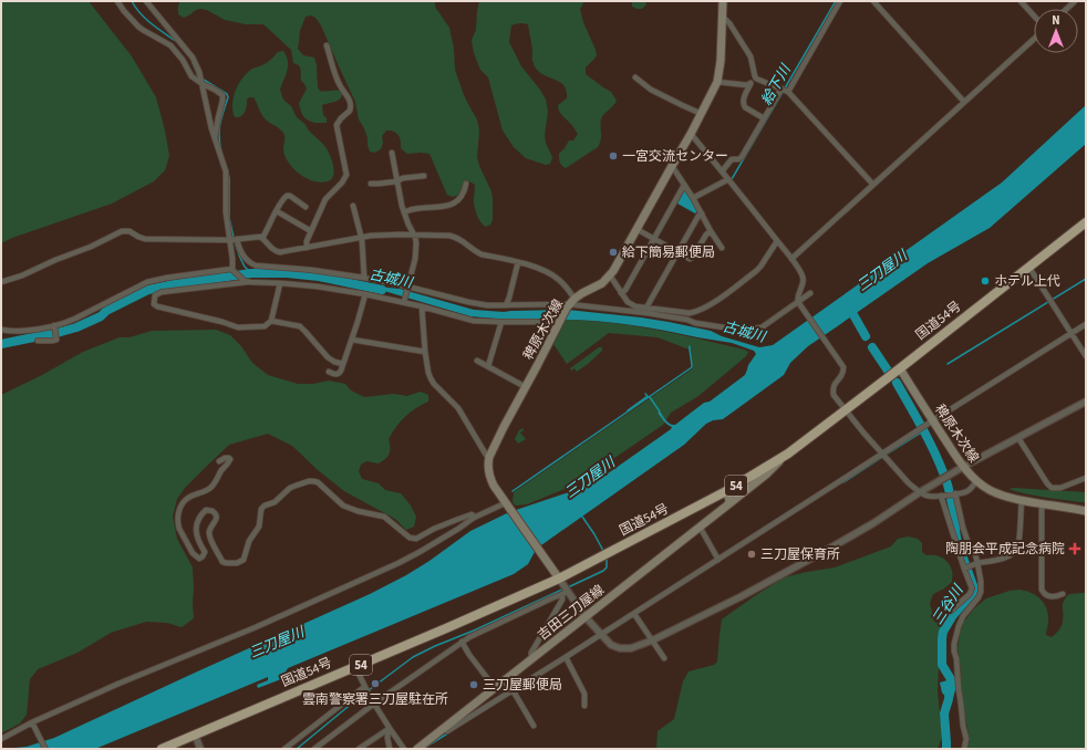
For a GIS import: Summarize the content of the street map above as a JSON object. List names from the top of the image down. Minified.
{"streets":{"highway":["国道54号","54"],"main road":["稗原木次線","吉田三刀屋線"]},"crossings":[["国道54号","稗原木次線"],["国道54号","吉田三刀屋線"]],"water":["給下川","三刀屋川","古城川","三谷川"],"places":{"other":["一宮交流センター","給下簡易郵便局","ホテル上代","三刀屋保育所","雲南警察署三刀屋駐在所","三刀屋郵便局"],"health":["陶朋会平成記念病院"]},"north":"top"}
